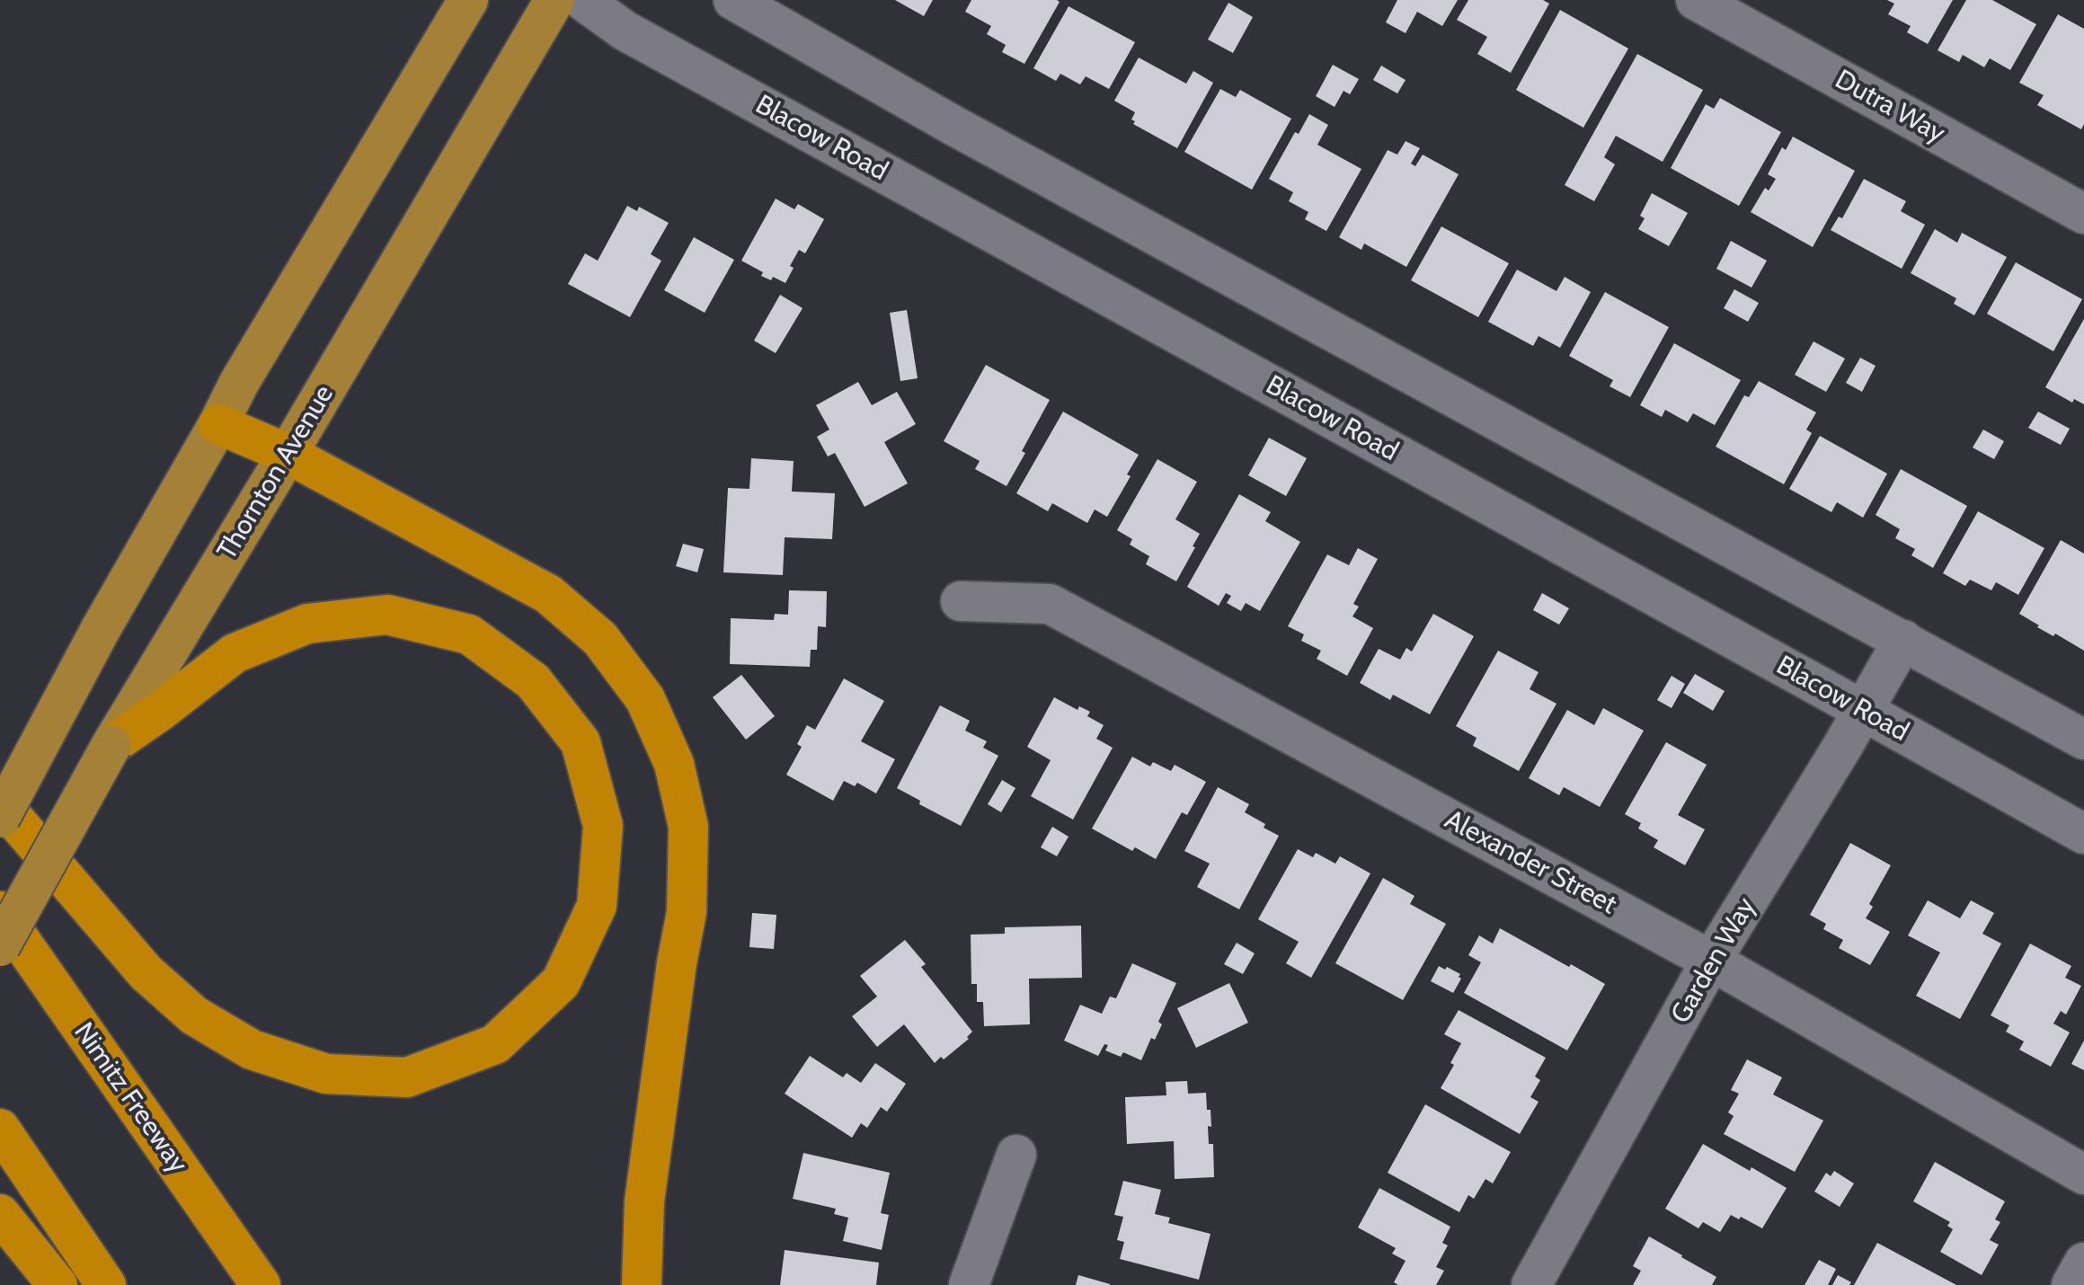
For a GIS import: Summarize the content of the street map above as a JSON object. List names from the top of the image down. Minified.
{"streets":{"highway":["Nimitz Freeway"],"main road":["Dutra Way","Blacow Road","Thornton Avenue","Alexander Street","Garden Way"]},"crossings":[["Blacow Road","Garden Way"],["Alexander Street","Garden Way"]]}
